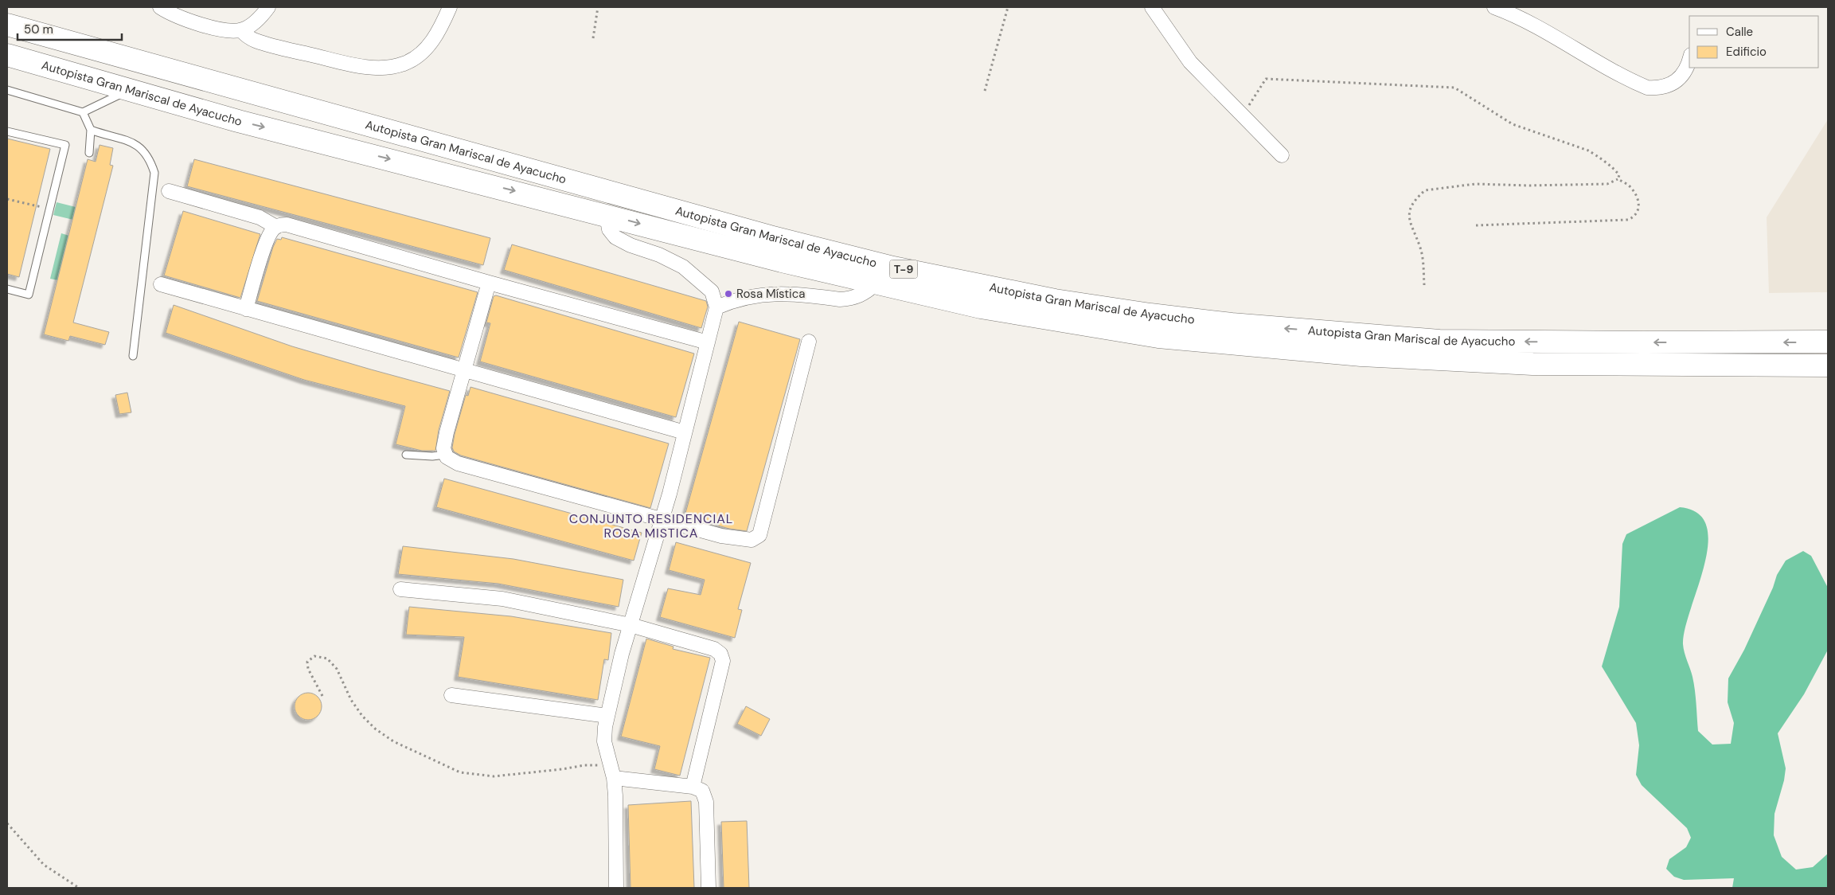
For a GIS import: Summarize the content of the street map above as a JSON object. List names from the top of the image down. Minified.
{"streets":{"highway":["Autopista Gran Mariscal de Ayacucho","T-9"]},"districts":["CONJUNTO RESIDENCIAL ROSA MISTICA"],"places":["Rosa Mística"],"legend":["Calle","Edificio"],"scale_bar":"50 m"}
